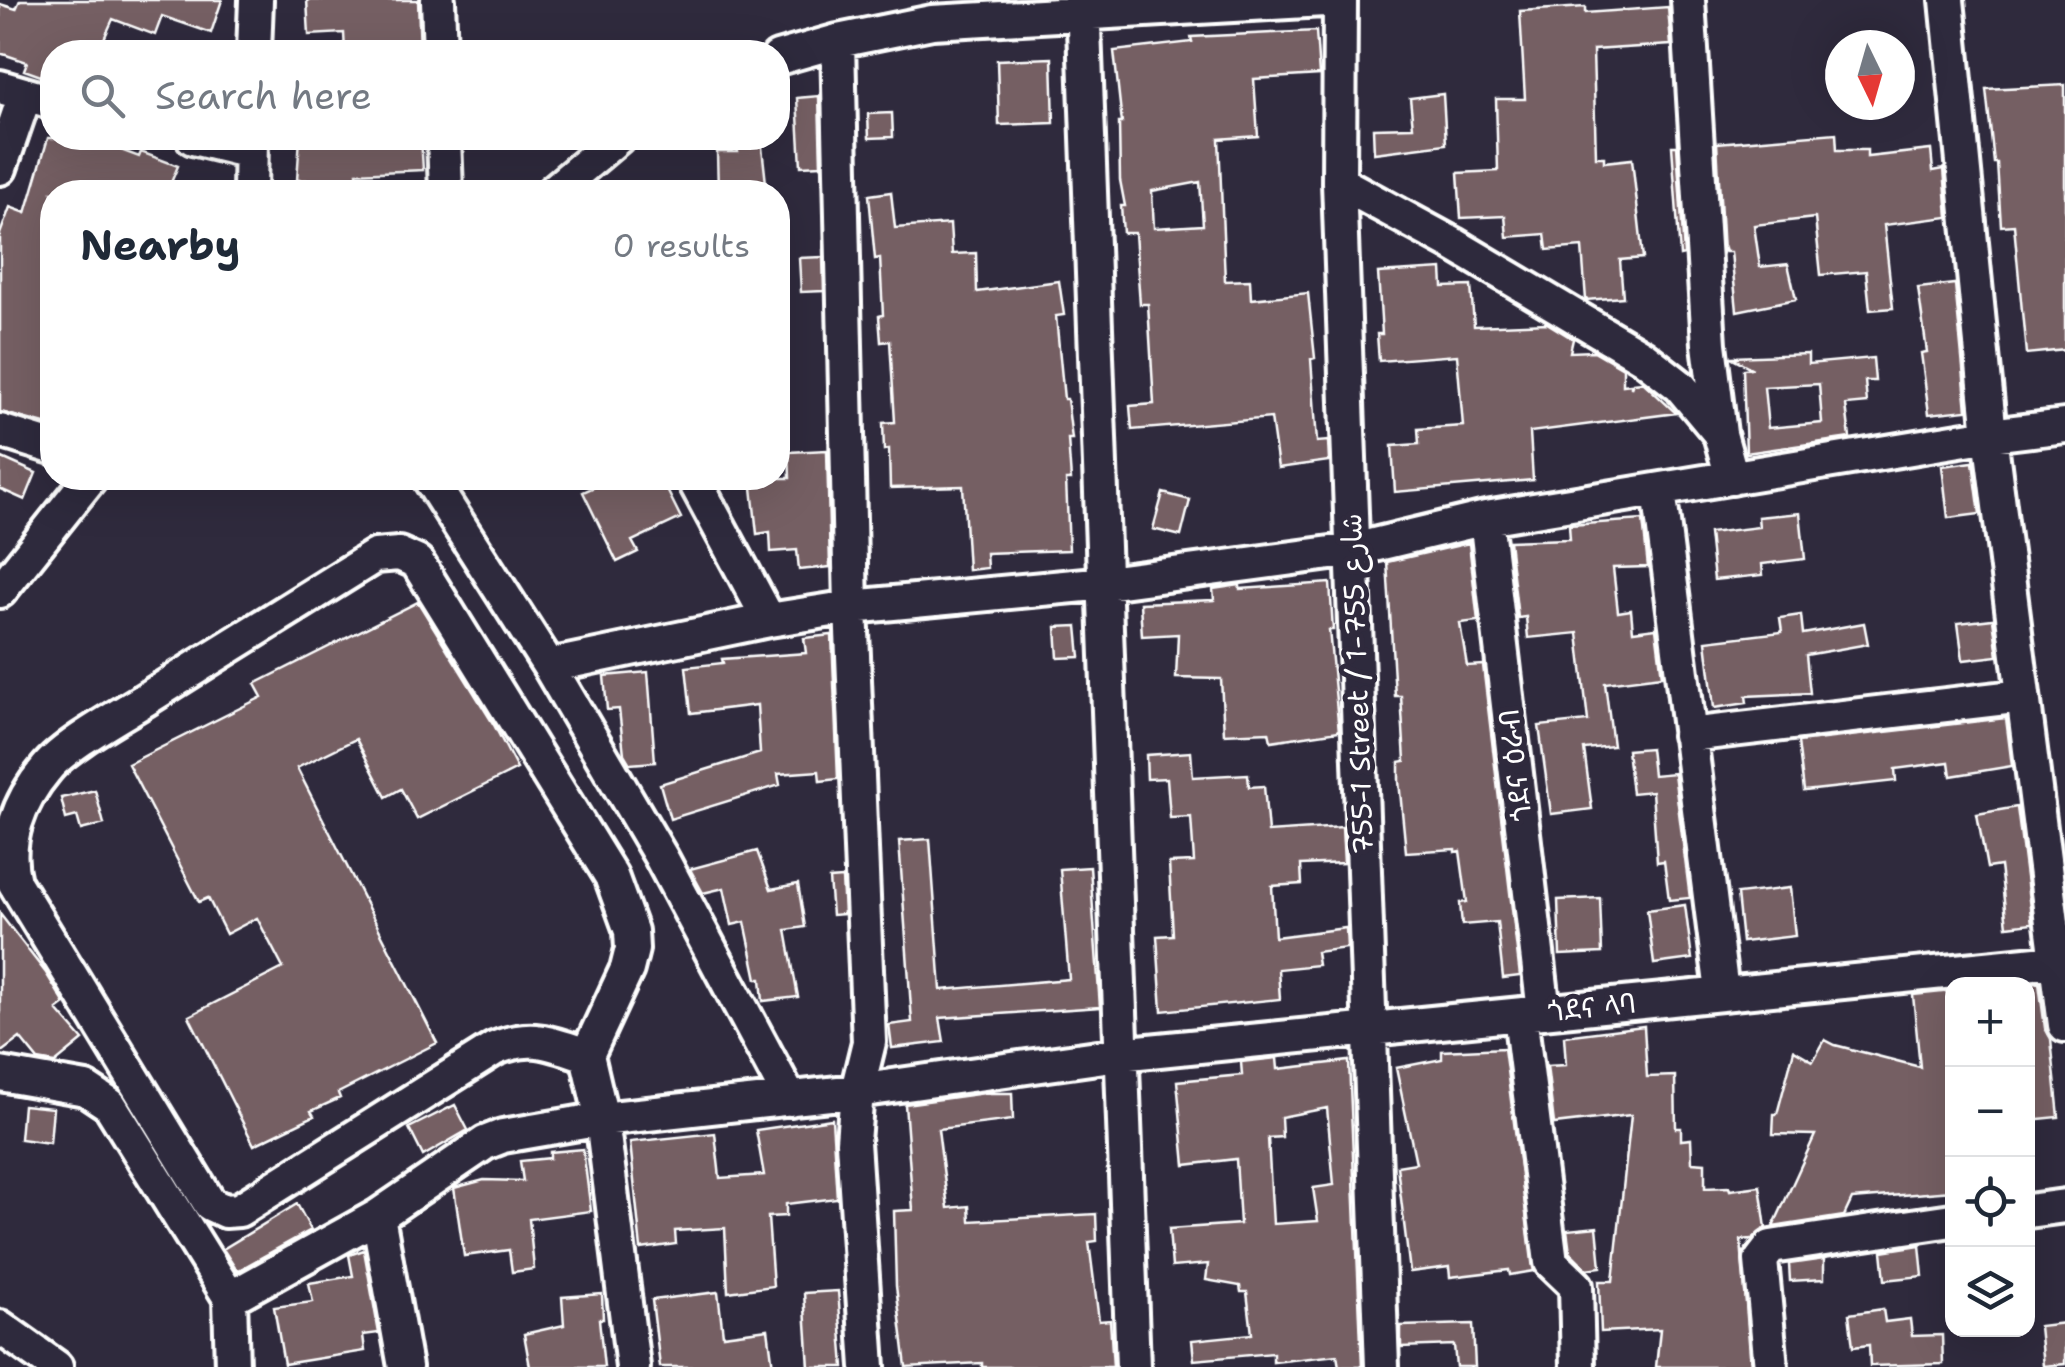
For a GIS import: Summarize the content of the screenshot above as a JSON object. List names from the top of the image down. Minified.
{"streets":{"street":["755-1 Street / شارع 755-1","ጎደና ዕራብ","ጎደና ላባ"]},"crossings":[["755-1 Street / شارع 755-1","ጎደና ላባ"],["ጎደና ዕራብ","ጎደና ላባ"]],"north":"bottom","page":{"search":"Search here","heading":["Nearby","0 results"],"map_buttons":["+","−"]}}
